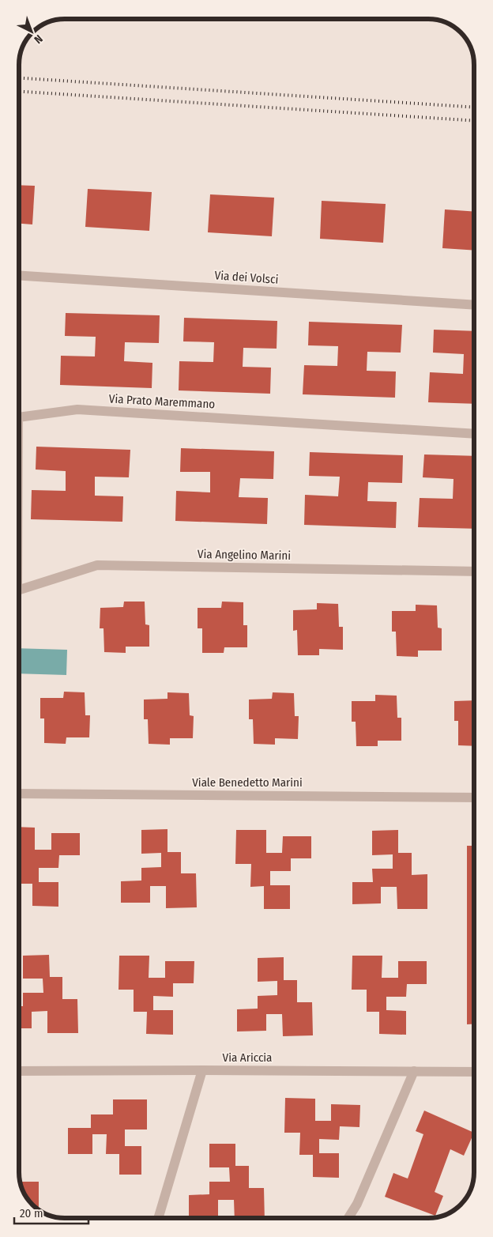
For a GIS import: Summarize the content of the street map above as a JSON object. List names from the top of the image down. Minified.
{"streets":{"street":["Via dei Volsci","Via Prato Maremmano","Via Angelino Marini","Viale Benedetto Marini","Via Ariccia"]},"scale_bar":"20 m","north":"bottom right"}
